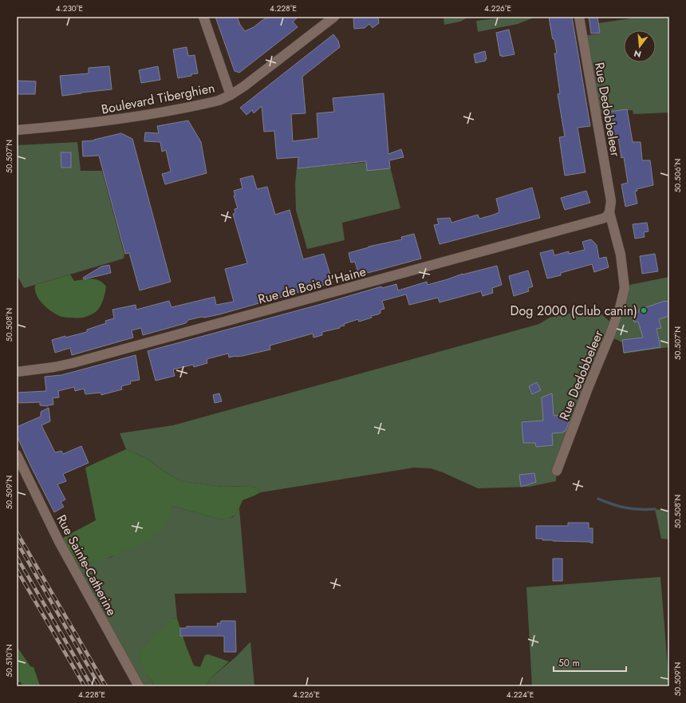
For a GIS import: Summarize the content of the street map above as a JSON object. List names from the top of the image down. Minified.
{"streets":{"street":["Boulevard Tiberghien","Rue Dedobbeleer","Rue de Bois d'Haine","Rue Sainte-Catherine"]},"crossings":[["Rue Dedobbeleer","Rue de Bois d'Haine"]],"places":["Dog 2000 (Club canin)"],"scale_bar":"50 m","north":"bottom","coordinates":["4.230°E","4.228°E","4.226°E","50.507°N","50.506°N","50.508°N","50.509°N","50.510°N","4.224°E"]}
